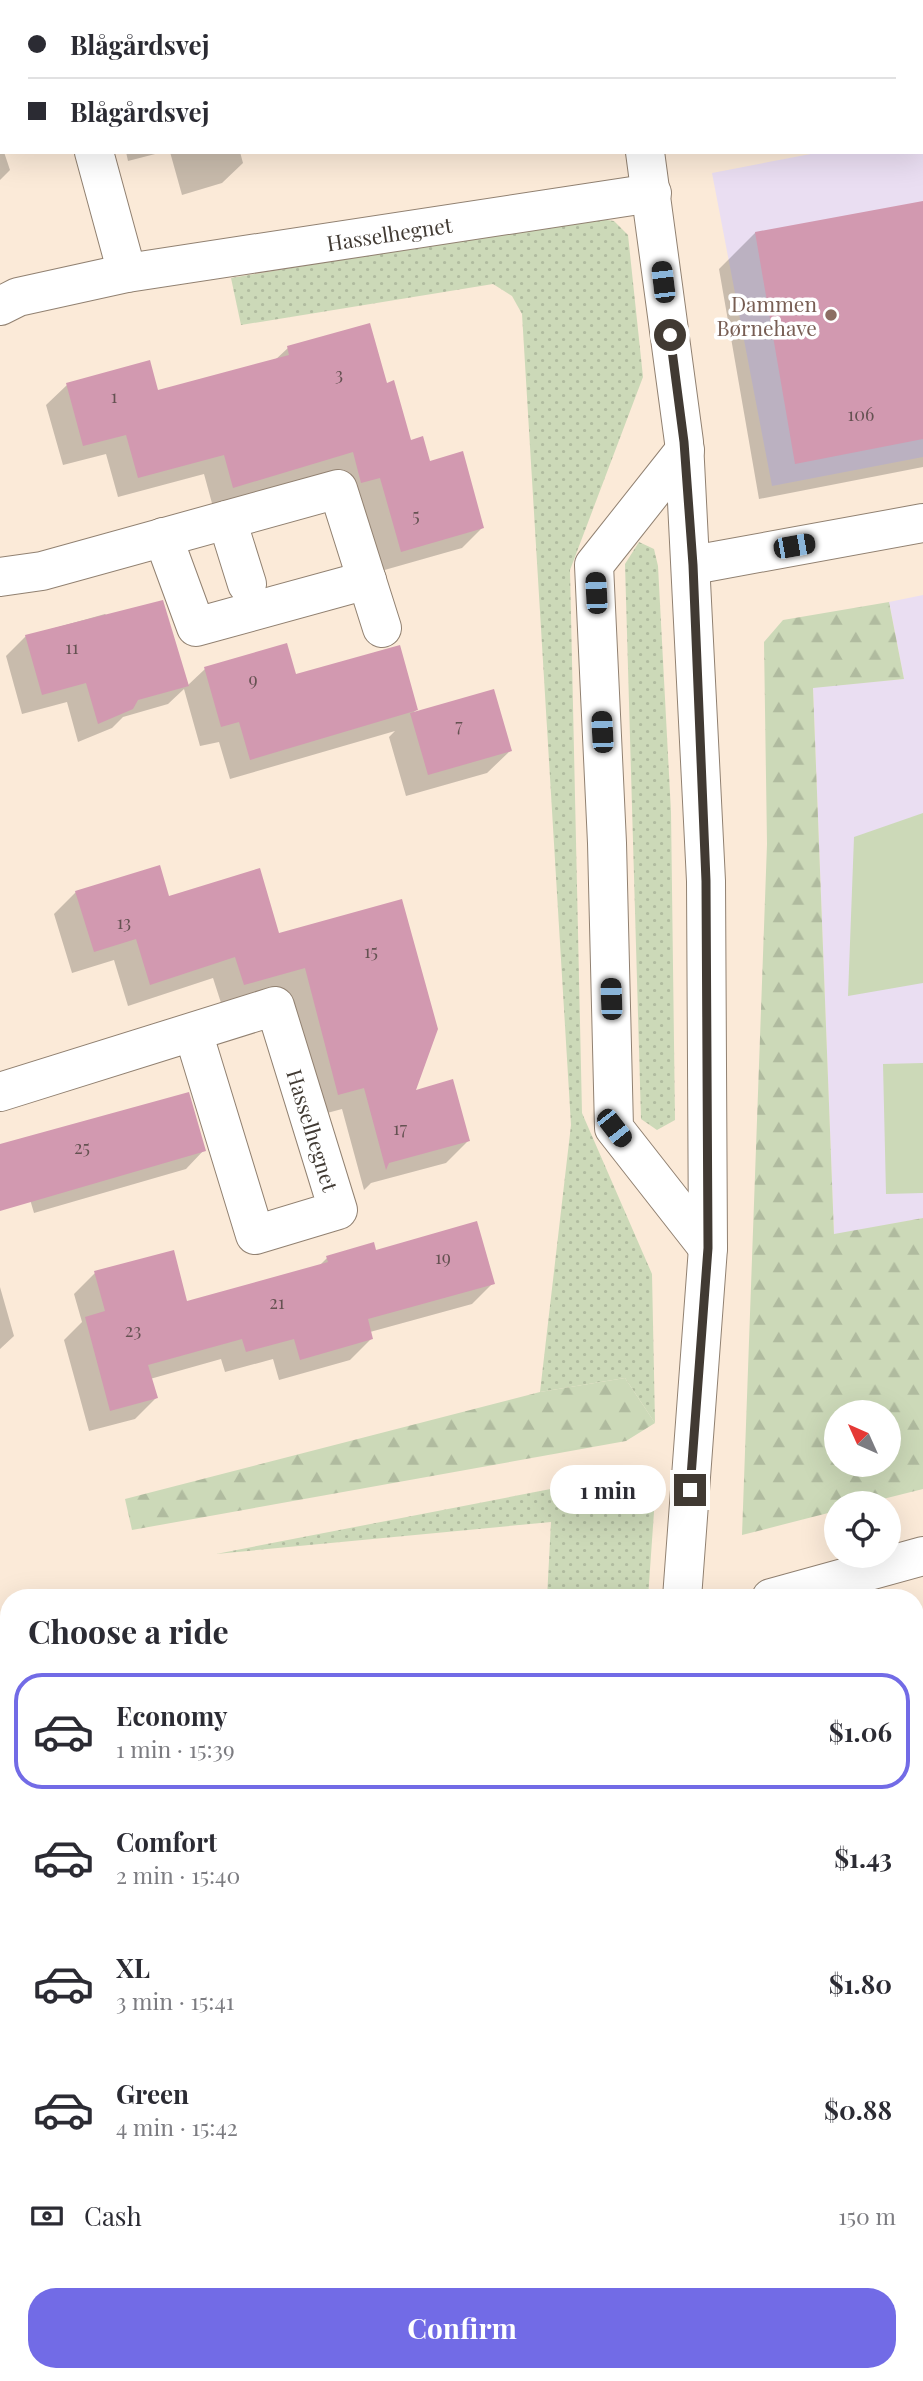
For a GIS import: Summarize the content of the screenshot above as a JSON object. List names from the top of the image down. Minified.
{"streets":{"street":["Hasselhegnet"]},"places":["Dammen Børnehave"],"house_numbers":["3","1","106","5","11","9","7","13","15","17","25","19","21","23"],"north":"top left","page":{"banner":["Blågårdsvej","Blågårdsvej"],"bubble":"1 min","heading":"Choose a ride","list":[{"name":"Economy","note":"1 min · 15:39","value":"$1.06"},{"name":"Comfort","note":"2 min · 15:40","value":"$1.43"},{"name":"XL","note":"3 min · 15:41","value":"$1.80"},{"name":"Green","note":"4 min · 15:42","value":"$0.88"}],"pay":["Cash","150 m"],"buttons":"Confirm"}}
